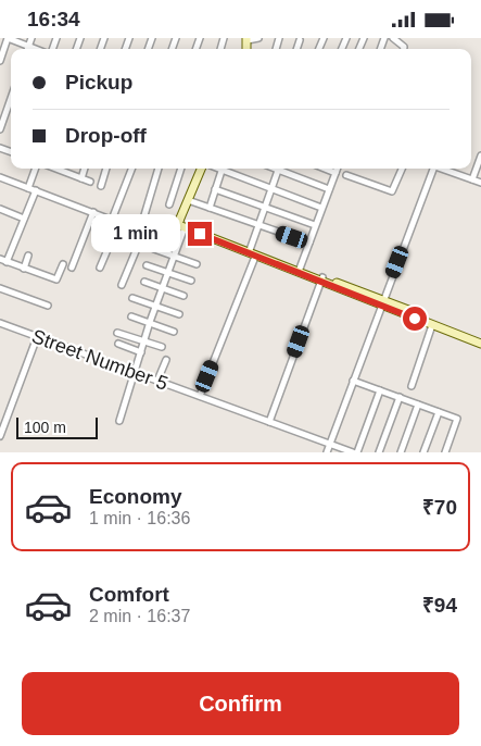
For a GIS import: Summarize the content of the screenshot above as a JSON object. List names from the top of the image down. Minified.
{"streets":{"street":["Street Number 5"]},"scale_bar":"100 m","page":{"status":"16:34","banner":["Pickup","Drop-off"],"bubble":"1 min","scale":"100 m","list":[{"name":"Economy","note":"1 min · 16:36","value":"₹70"},{"name":"Comfort","note":"2 min · 16:37","value":"₹94"}],"buttons":"Confirm"}}
